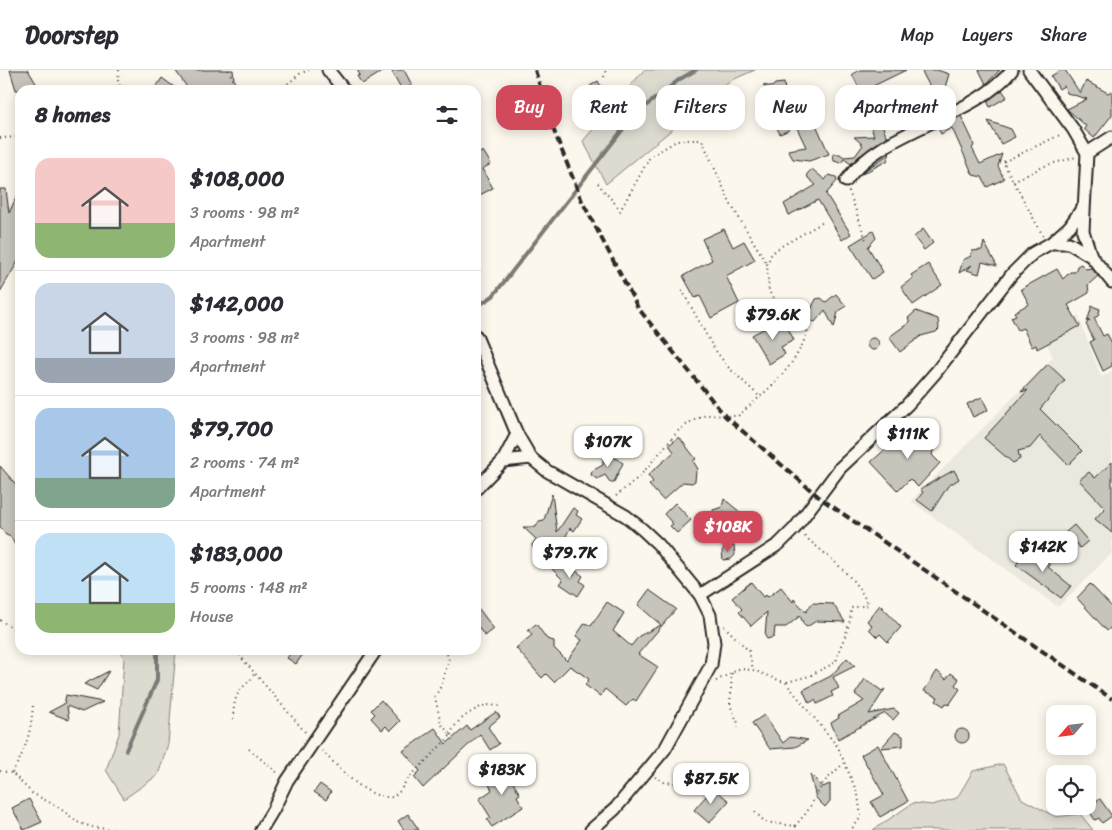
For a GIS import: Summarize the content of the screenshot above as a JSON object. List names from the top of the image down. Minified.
{"north":"bottom left","page":{"header":"Doorstep","nav":["Map","Layers","Share"],"chip":["Buy","Rent","Filters","New","Apartment"],"heading":"8 homes","list":[{"name":"$108,000","note":"3 rooms · 98 m² · Apartment"},{"name":"$142,000","note":"3 rooms · 98 m² · Apartment"},{"name":"$79,700","note":"2 rooms · 74 m² · Apartment"},{"name":"$183,000","note":"5 rooms · 148 m² · House"}],"price":["$79.6K","$111K","$107K","$108K","$142K","$79.7K","$183K","$87.5K"]}}
